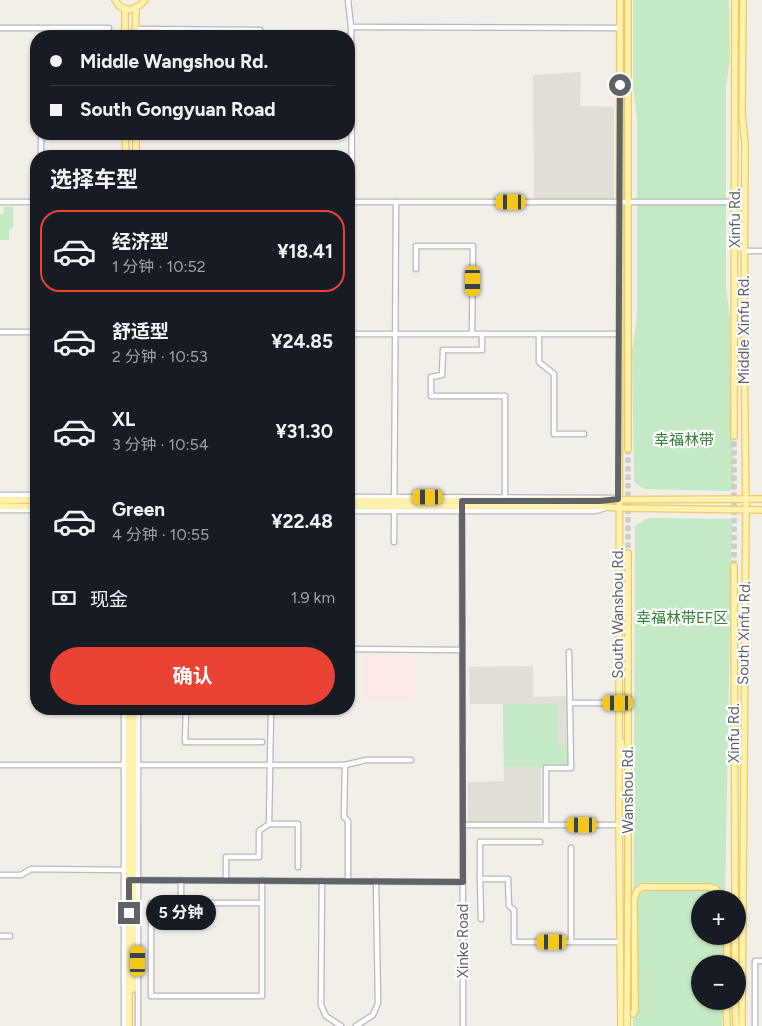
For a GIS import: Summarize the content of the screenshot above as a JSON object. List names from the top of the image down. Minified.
{"streets":{"main road":["Xinfu Rd.","Middle Xinfu Rd.","South Wanshou Rd.","South Xinfu Rd.","Wanshou Rd."],"street":["Xinke Road"]},"crossings":[["Middle Xinfu Rd.","South Xinfu Rd."]],"parks":["幸福林带","幸福林带EF区"],"page":{"banner":["Middle Wangshou Rd.","South Gongyuan Road"],"heading":"选择车型","list":[{"name":"经济型","note":"1 分钟 · 10:52","value":"¥18.41"},{"name":"舒适型","note":"2 分钟 · 10:53","value":"¥24.85"},{"name":"XL","note":"3 分钟 · 10:54","value":"¥31.30"},{"name":"Green","note":"4 分钟 · 10:55","value":"¥22.48"}],"pay":["现金","1.9 km"],"buttons":"确认","map_buttons":["+","−"],"bubble":"5 分钟"}}
